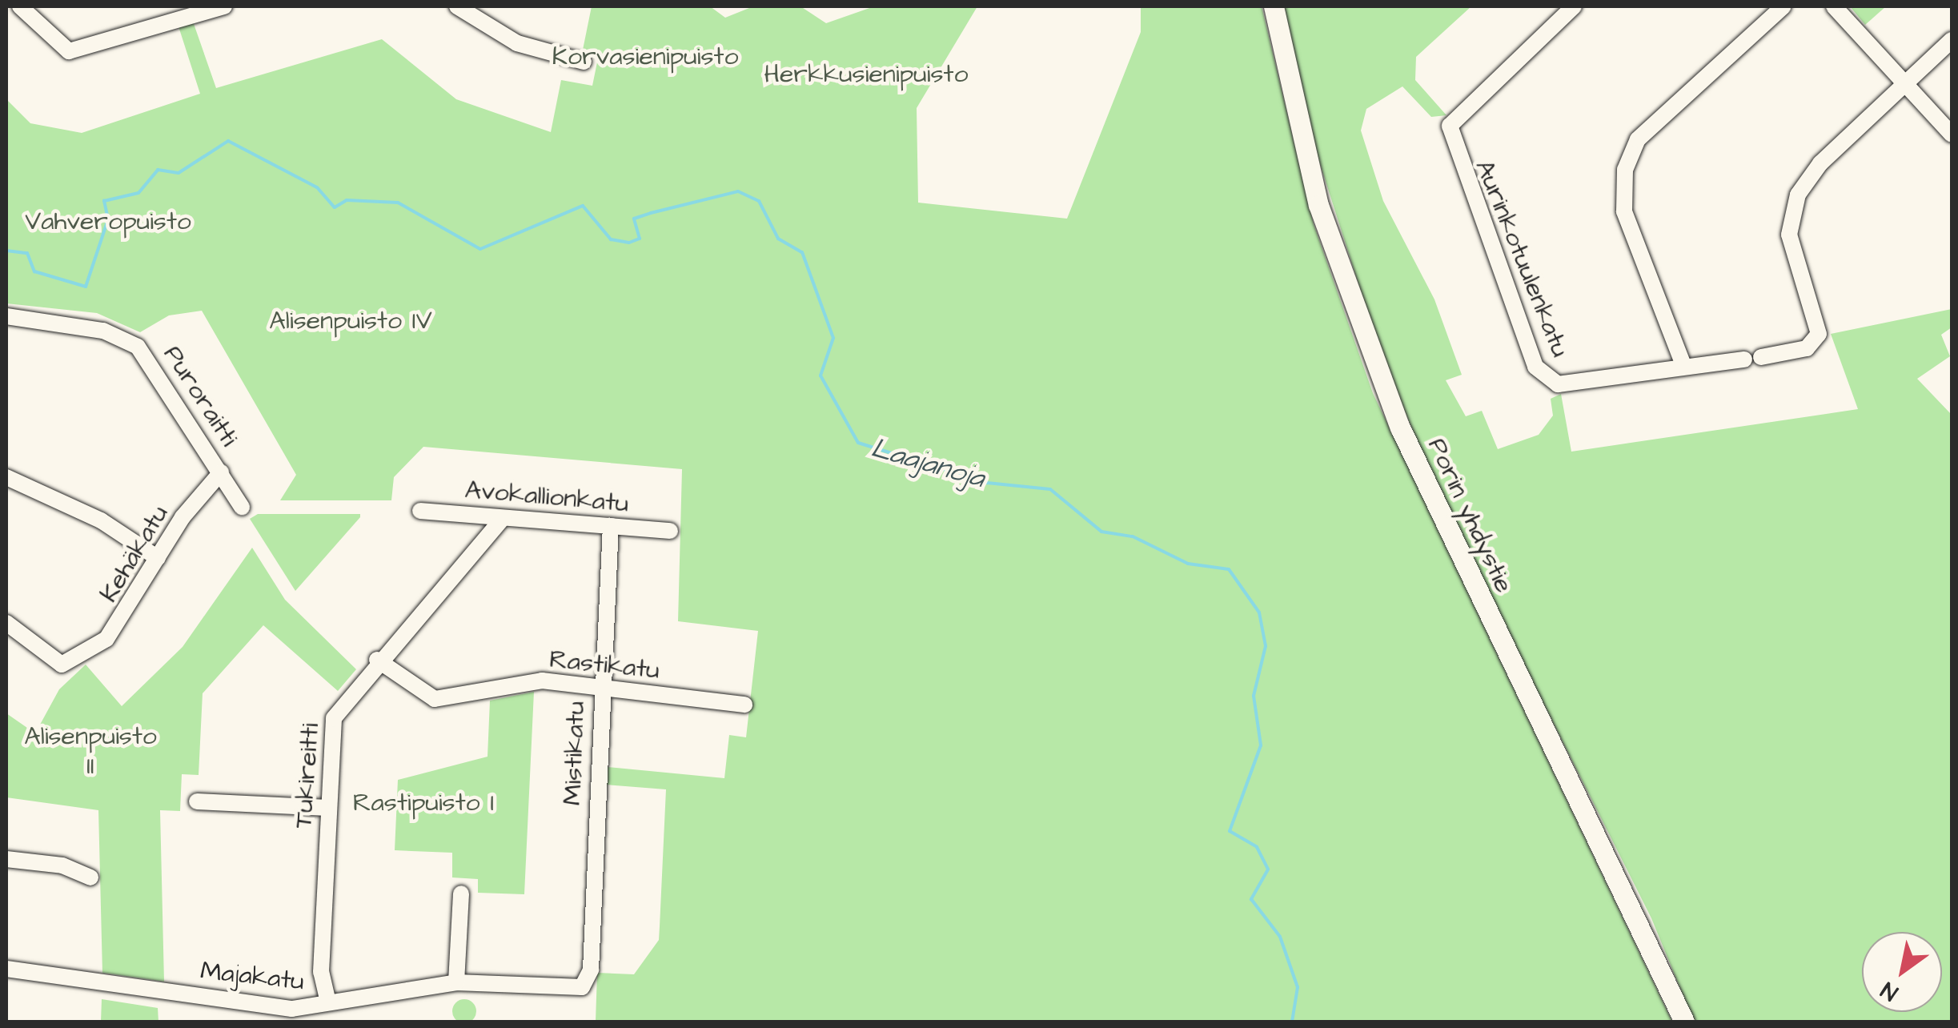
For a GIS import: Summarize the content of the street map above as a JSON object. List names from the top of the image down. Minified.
{"streets":{"main road":["Porin yhdystie"],"street":["Aurinkotuulenkatu","Puroraitti","Avokallionkatu","Kehäkatu","Rastikatu","Mistikatu","Tukireitti","Majakatu"]},"crossings":[["Puroraitti","Kehäkatu"],["Avokallionkatu","Mistikatu"],["Avokallionkatu","Tukireitti"],["Rastikatu","Mistikatu"],["Rastikatu","Tukireitti"],["Mistikatu","Majakatu"],["Tukireitti","Majakatu"]],"water":["Laajanoja"],"parks":["Korvasienipuisto","Herkkusienipuisto","Vahveropuisto","Alisenpuisto IV","Alisenpuisto II","Rastipuisto I"],"north":"bottom left"}
